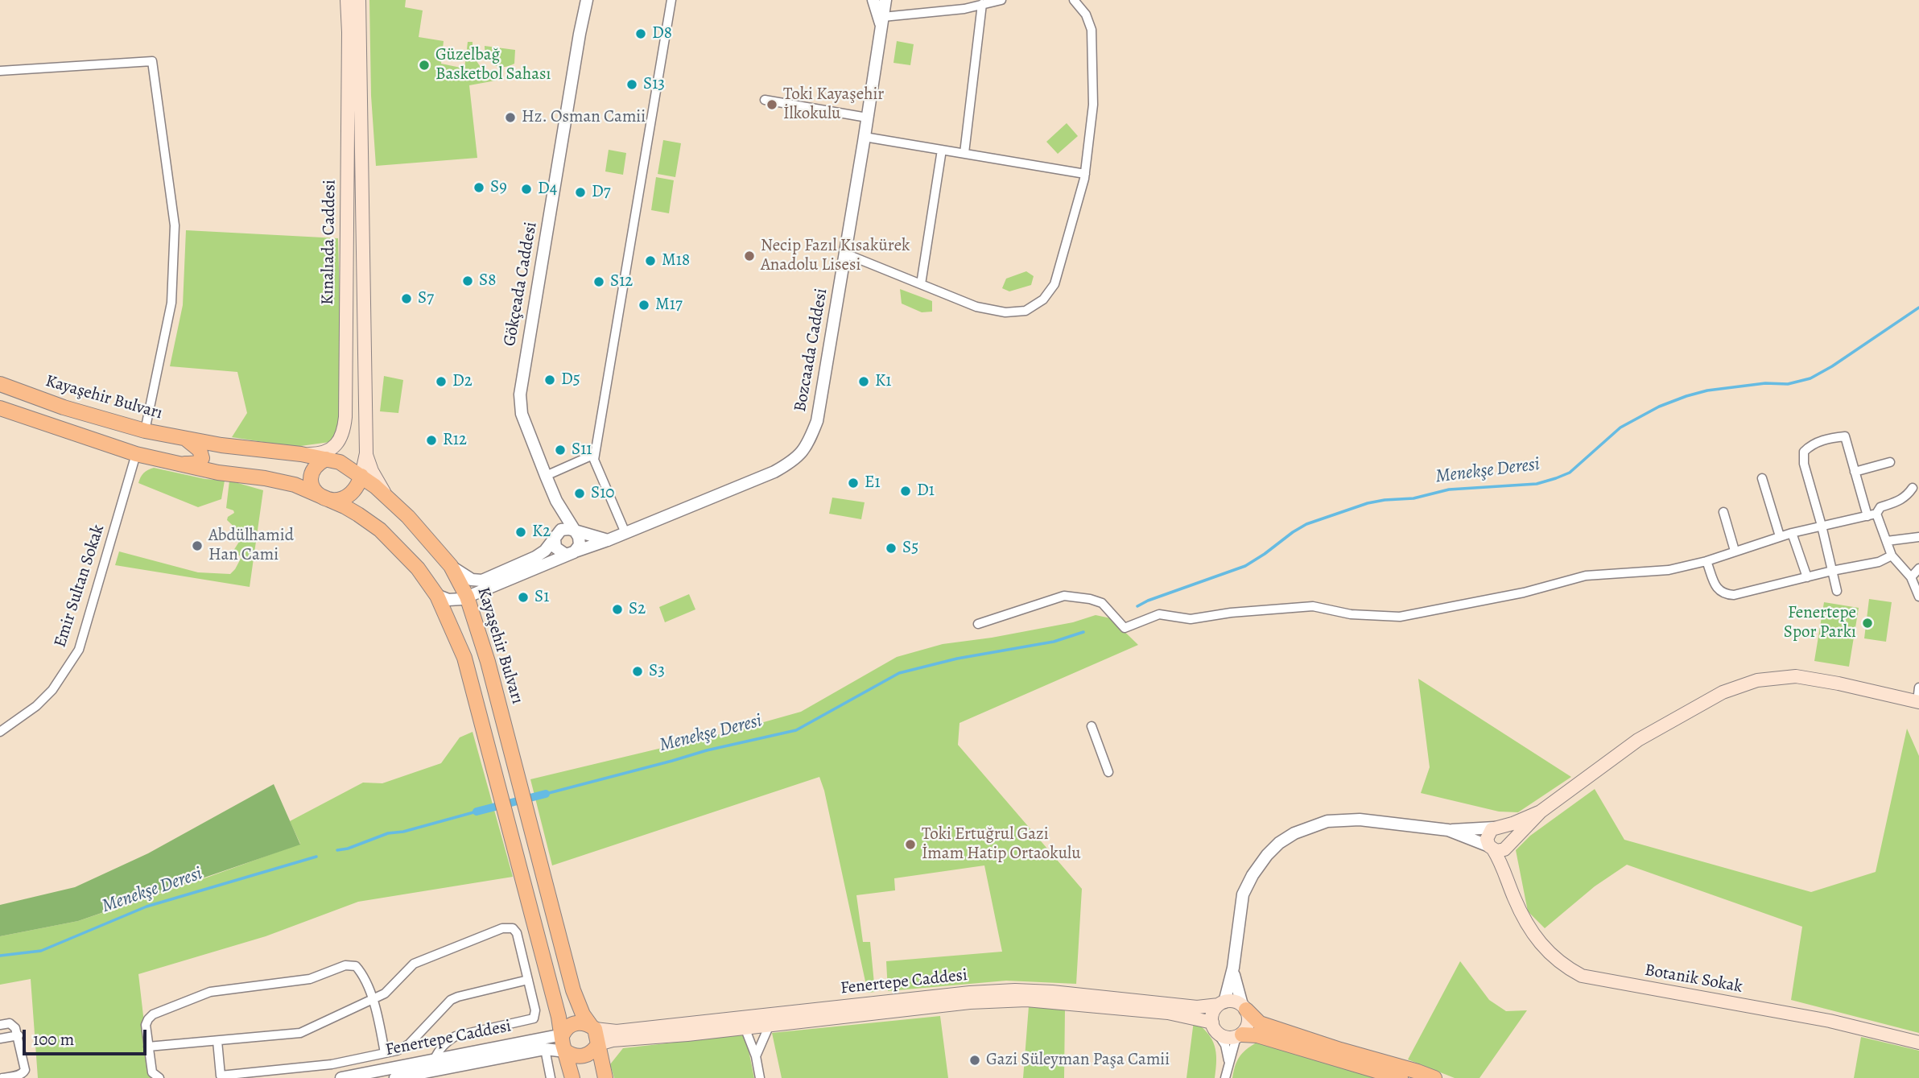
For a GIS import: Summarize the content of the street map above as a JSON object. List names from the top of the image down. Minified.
{"streets":{"main road":["Kınalıada Caddesi","Kayaşehir Bulvarı","Botanik Sokak","Fenertepe Caddesi"],"street":["Gökçeada Caddesi","Bozcaada Caddesi","Emir Sultan Sokak"]},"crossings":[["Kınalıada Caddesi","Kayaşehir Bulvarı"],["Gökçeada Caddesi","Bozcaada Caddesi"],["Bozcaada Caddesi","Kayaşehir Bulvarı"],["Kayaşehir Bulvarı","Fenertepe Caddesi"]],"water":["Menekşe Deresi"],"places":["D8","Güzelbağ Basketbol Sahası","S13","Toki Kayaşehir İlkokulu","Hz. Osman Camii","S9","D4","D7","Necip Fazıl Kısakürek Anadolu Lisesi","M18","S8","S12","S7","M17","D5","D2","K1","R12","S11","E1","D1","S10","K2","Abdülhamid Han Cami","S5","S1","S2","Fenertepe Spor Parkı","S3","Toki Ertuğrul Gazi İmam Hatip Ortaokulu","Gazi Süleyman Paşa Camii"],"scale_bar":"100 m"}
